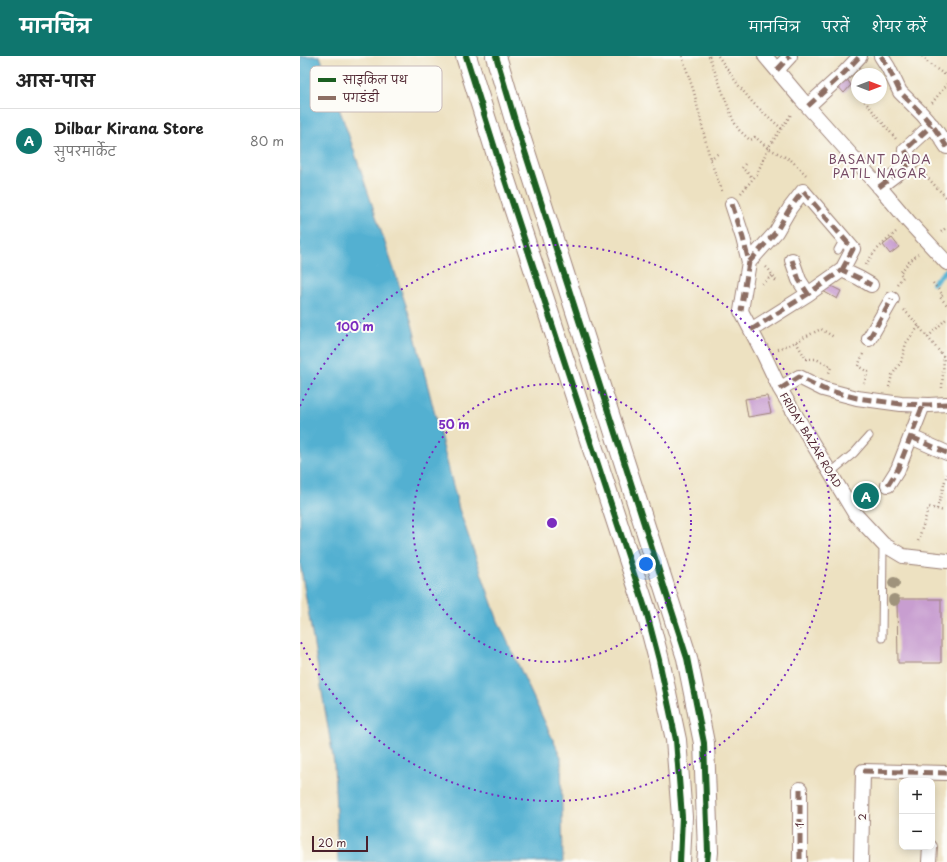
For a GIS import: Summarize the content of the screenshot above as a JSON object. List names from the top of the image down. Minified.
{"streets":{"street":["FRIDAY BAZAR ROAD","2","1"]},"districts":["BASANT DADA PATIL NAGAR"],"legend":["साइकिल पथ","पगडंडी"],"scale_bar":"20 m","north":"right","page":{"header":"मानचित्र","nav":["मानचित्र","परतें","शेयर करें"],"heading":"आस-पास","list":[{"mark":"A","name":"Dilbar Kirana Store","note":"सुपरमार्केट","value":"80 m"}],"pins":"A","map_buttons":["+","−"],"scale":"20 m"},"rings":["100 m","50 m"]}
